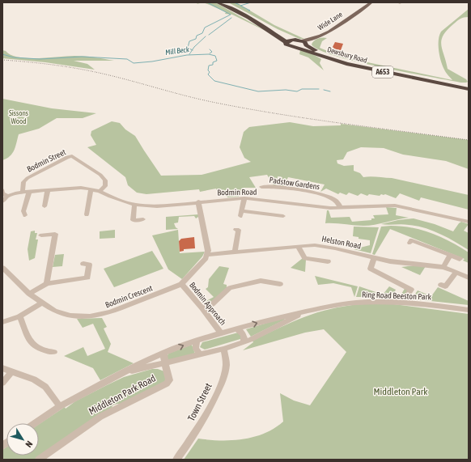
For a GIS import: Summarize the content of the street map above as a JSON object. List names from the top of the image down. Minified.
{"streets":{"highway":["Dewsbury Road","A653"],"main road":["Wide Lane"],"street":["Bodmin Street","Padstow Gardens","Bodmin Road","Helston Road","Ring Road Beeston Park","Bodmin Crescent","Bodmin Approach","Middleton Park Road","Town Street"]},"crossings":[["Wide Lane","Dewsbury Road"],["Bodmin Street","Bodmin Road"],["Padstow Gardens","Bodmin Road"],["Helston Road","Bodmin Crescent"],["Ring Road Beeston Park","Bodmin Approach"],["Ring Road Beeston Park","Middleton Park Road"],["Ring Road Beeston Park","Town Street"],["Bodmin Crescent","Bodmin Approach"],["Bodmin Approach","Middleton Park Road"],["Middleton Park Road","Town Street"]],"water":["Mill Beck"],"parks":["Sissons Wood","Middleton Park"],"north":"bottom right"}
